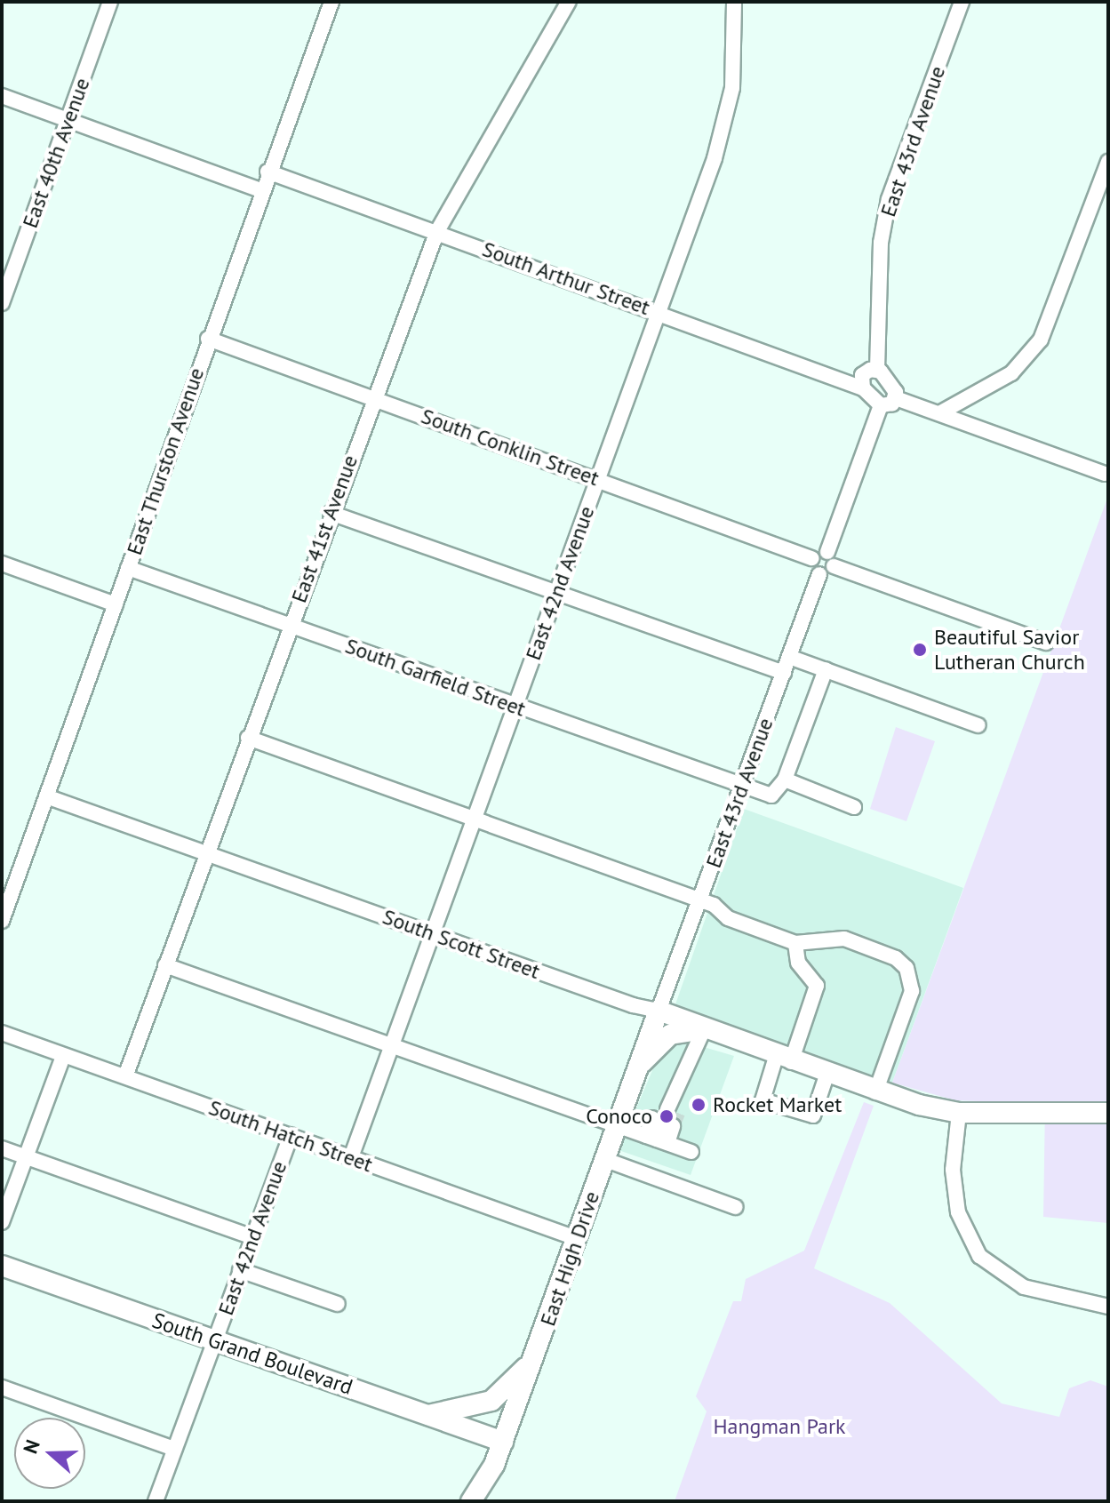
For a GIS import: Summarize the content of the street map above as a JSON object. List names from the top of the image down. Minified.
{"streets":{"main road":["South Scott Street","East High Drive","South Grand Boulevard"],"street":["East 43rd Avenue","East 40th Avenue","South Arthur Street","South Conklin Street","East Thurston Avenue","East 41st Avenue","East 42nd Avenue","South Garfield Street","South Hatch Street"]},"crossings":[["East 43rd Avenue","South Garfield Street"],["East 43rd Avenue","South Scott Street"],["East 43rd Avenue","East High Drive"],["South Arthur Street","East Thurston Avenue"],["South Arthur Street","East 41st Avenue"],["South Arthur Street","East 42nd Avenue"],["South Conklin Street","East Thurston Avenue"],["South Conklin Street","East 41st Avenue"],["South Conklin Street","East 42nd Avenue"],["East Thurston Avenue","South Garfield Street"],["East Thurston Avenue","South Scott Street"],["East 41st Avenue","South Garfield Street"],["East 41st Avenue","South Scott Street"],["East 41st Avenue","South Hatch Street"],["East 42nd Avenue","South Garfield Street"],["East 42nd Avenue","South Scott Street"],["East 42nd Avenue","South Hatch Street"],["East 42nd Avenue","South Grand Boulevard"],["South Scott Street","East High Drive"],["South Hatch Street","East High Drive"],["East High Drive","South Grand Boulevard"]],"parks":["Hangman Park"],"places":["Beautiful Savior Lutheran Church","Rocket Market","Conoco"],"north":"left"}
